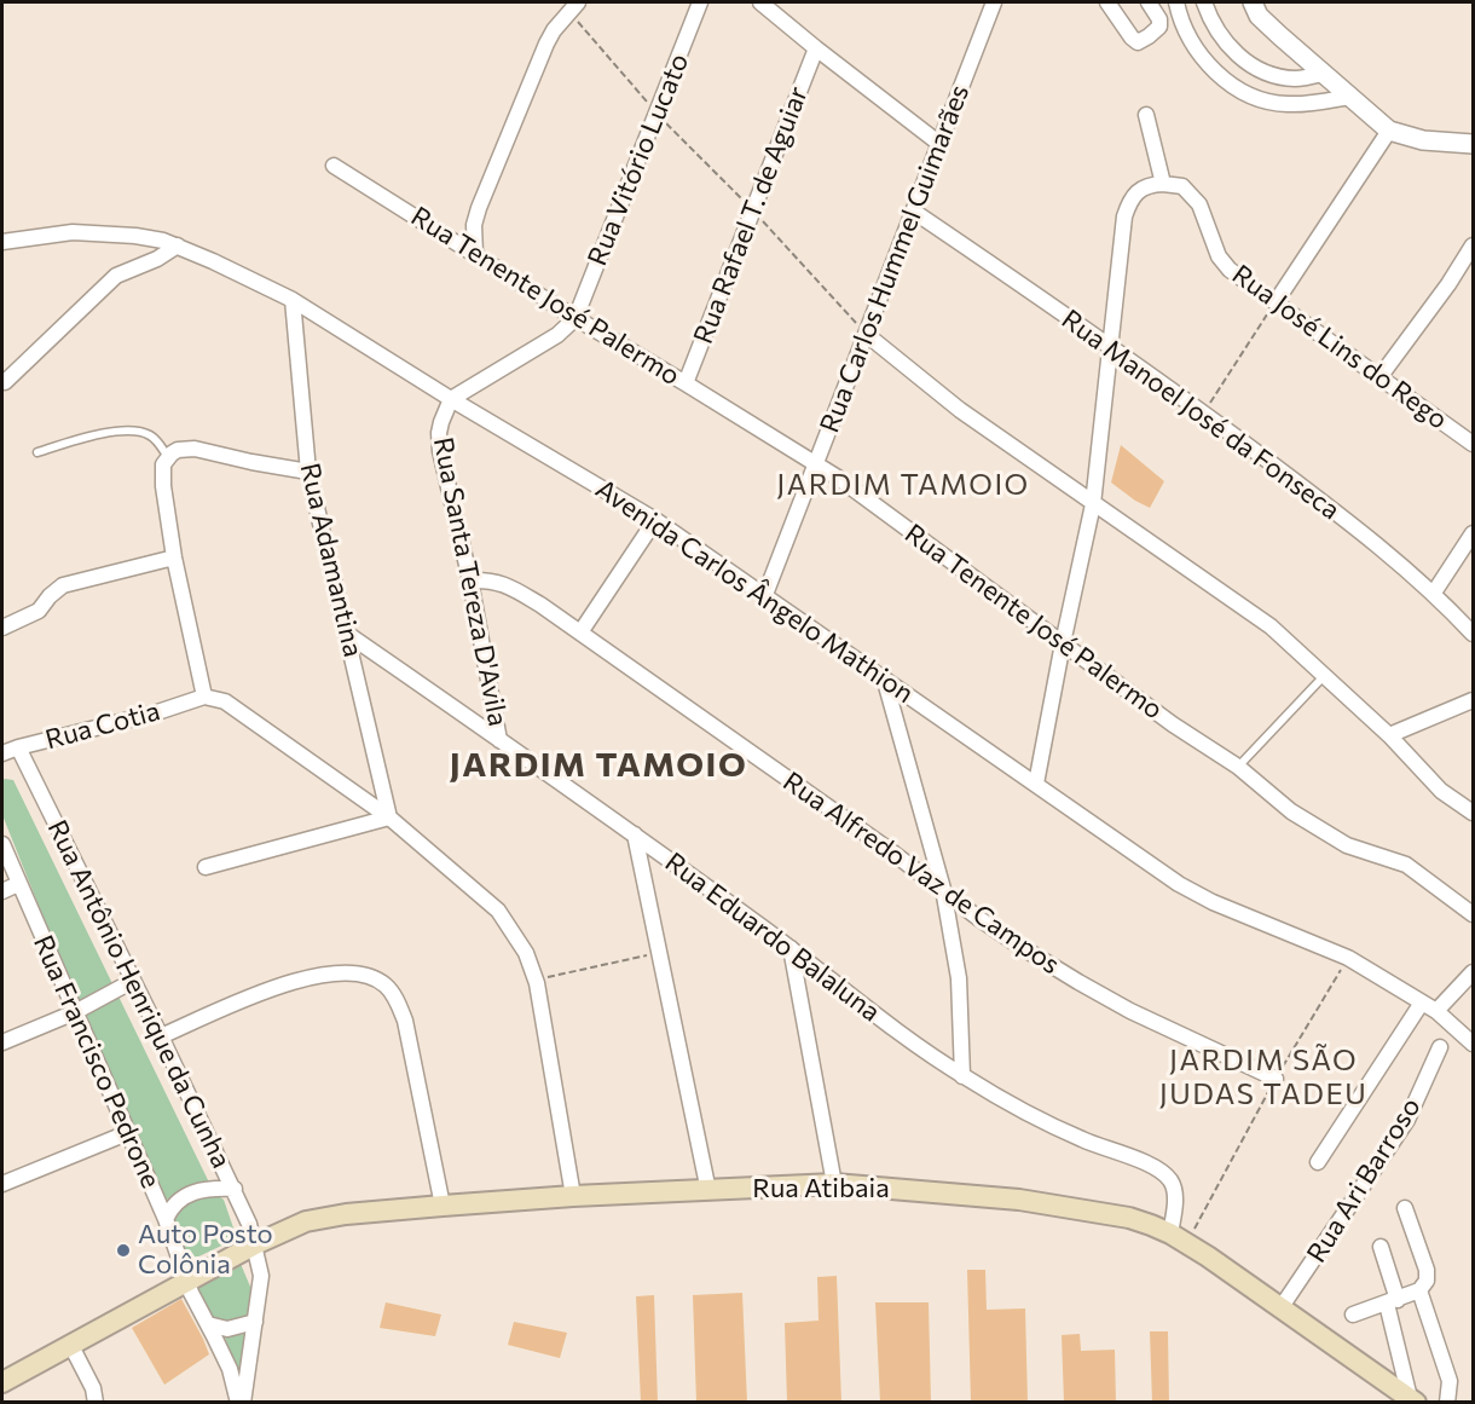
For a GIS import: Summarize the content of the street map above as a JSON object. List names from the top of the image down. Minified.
{"streets":{"main road":["Rua Atibaia"],"street":["Rua Vitório Lucato","Rua Rafael T. de Aguiar","Rua Carlos Hummel Guimarães","Rua Tenente José Palermo","Rua José Lins do Rego","Rua Manoel José da Fonseca","Rua Adamantina","Rua Santa Tereza D'Avila","Avenida Carlos Ângelo Mathion","Rua Cotia","Rua Alfredo Vaz de Campos","Rua Eduardo Balaluna","Rua Antônio Henrique da Cunha","Rua Francisco Pedrone","Rua Ari Barroso"]},"crossings":[["Rua Vitório Lucato","Rua Tenente José Palermo"],["Rua Vitório Lucato","Rua Santa Tereza D'Avila"],["Rua Rafael T. de Aguiar","Rua Tenente José Palermo"],["Rua Carlos Hummel Guimarães","Rua Tenente José Palermo"],["Rua Carlos Hummel Guimarães","Rua Manoel José da Fonseca"],["Rua Carlos Hummel Guimarães","Avenida Carlos Ângelo Mathion"],["Rua Tenente José Palermo","Rua Santa Tereza D'Avila"],["Rua Adamantina","Avenida Carlos Ângelo Mathion"],["Rua Adamantina","Rua Eduardo Balaluna"],["Rua Santa Tereza D'Avila","Avenida Carlos Ângelo Mathion"],["Rua Santa Tereza D'Avila","Rua Alfredo Vaz de Campos"],["Rua Santa Tereza D'Avila","Rua Eduardo Balaluna"],["Rua Cotia","Rua Antônio Henrique da Cunha"],["Rua Eduardo Balaluna","Rua Atibaia"],["Rua Antônio Henrique da Cunha","Rua Francisco Pedrone"],["Rua Antônio Henrique da Cunha","Rua Atibaia"],["Rua Francisco Pedrone","Rua Atibaia"],["Rua Ari Barroso","Rua Atibaia"]],"districts":["JARDIM TAMOIO","JARDIM TAMOIO","JARDIM SÃO JUDAS TADEU"],"places":["Auto Posto Colônia"]}
